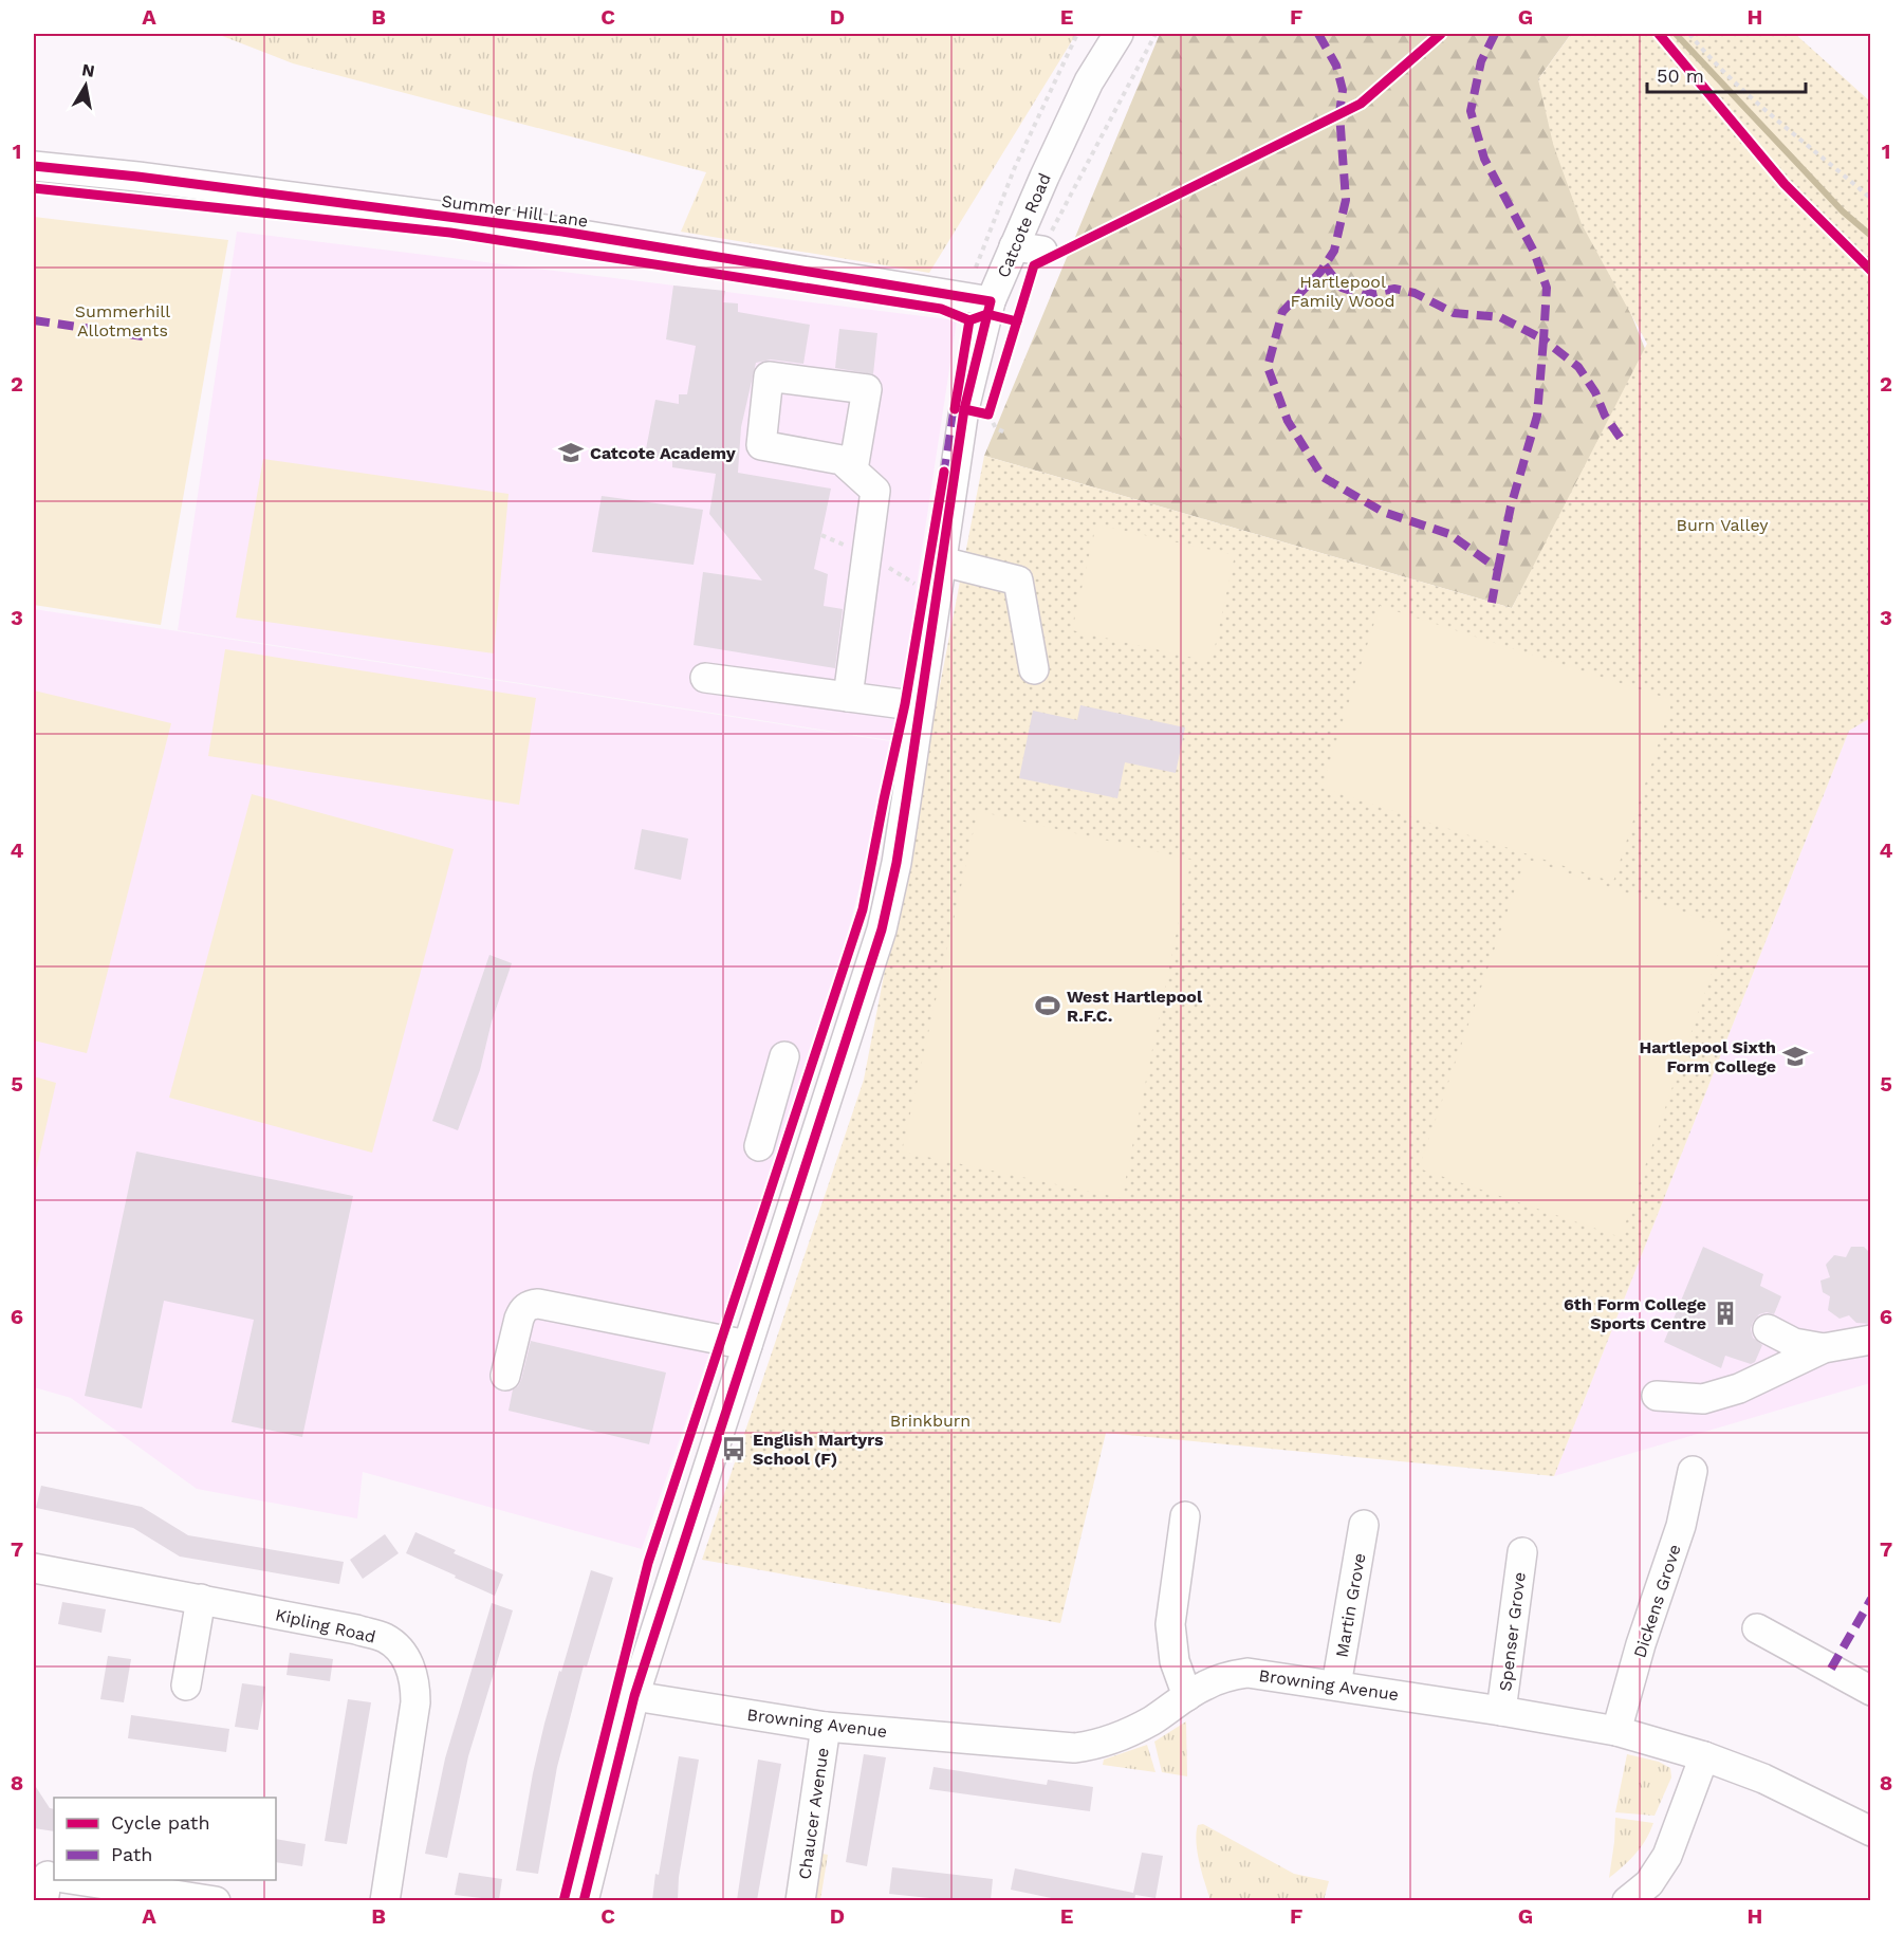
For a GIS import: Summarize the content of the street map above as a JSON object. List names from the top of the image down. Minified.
{"streets":{"street":["Summer Hill Lane","Catcote Road","Dickens Grove","Martin Grove","Kipling Road","Spenser Grove","Browning Avenue","Chaucer Avenue"]},"crossings":[["Summer Hill Lane","Catcote Road"],["Catcote Road","Browning Avenue"],["Dickens Grove","Browning Avenue"],["Martin Grove","Browning Avenue"],["Spenser Grove","Browning Avenue"],["Browning Avenue","Chaucer Avenue"]],"parks":["Hartlepool Family Wood","Summerhill Allotments","Burn Valley","Brinkburn"],"places":{"school or university":["Catcote Academy","Hartlepool Sixth Form College"],"sports":["West Hartlepool R.F.C."],"building":["6th Form College Sports Centre"],"bus stop":["English Martyrs School (F)"]},"legend":["Cycle path","Path"],"scale_bar":"50 m","north":"top","grid":{"columns":["A","B","C","D","E","F","G","H"],"rows":["1","2","3","4","5","6","7","8"]}}
